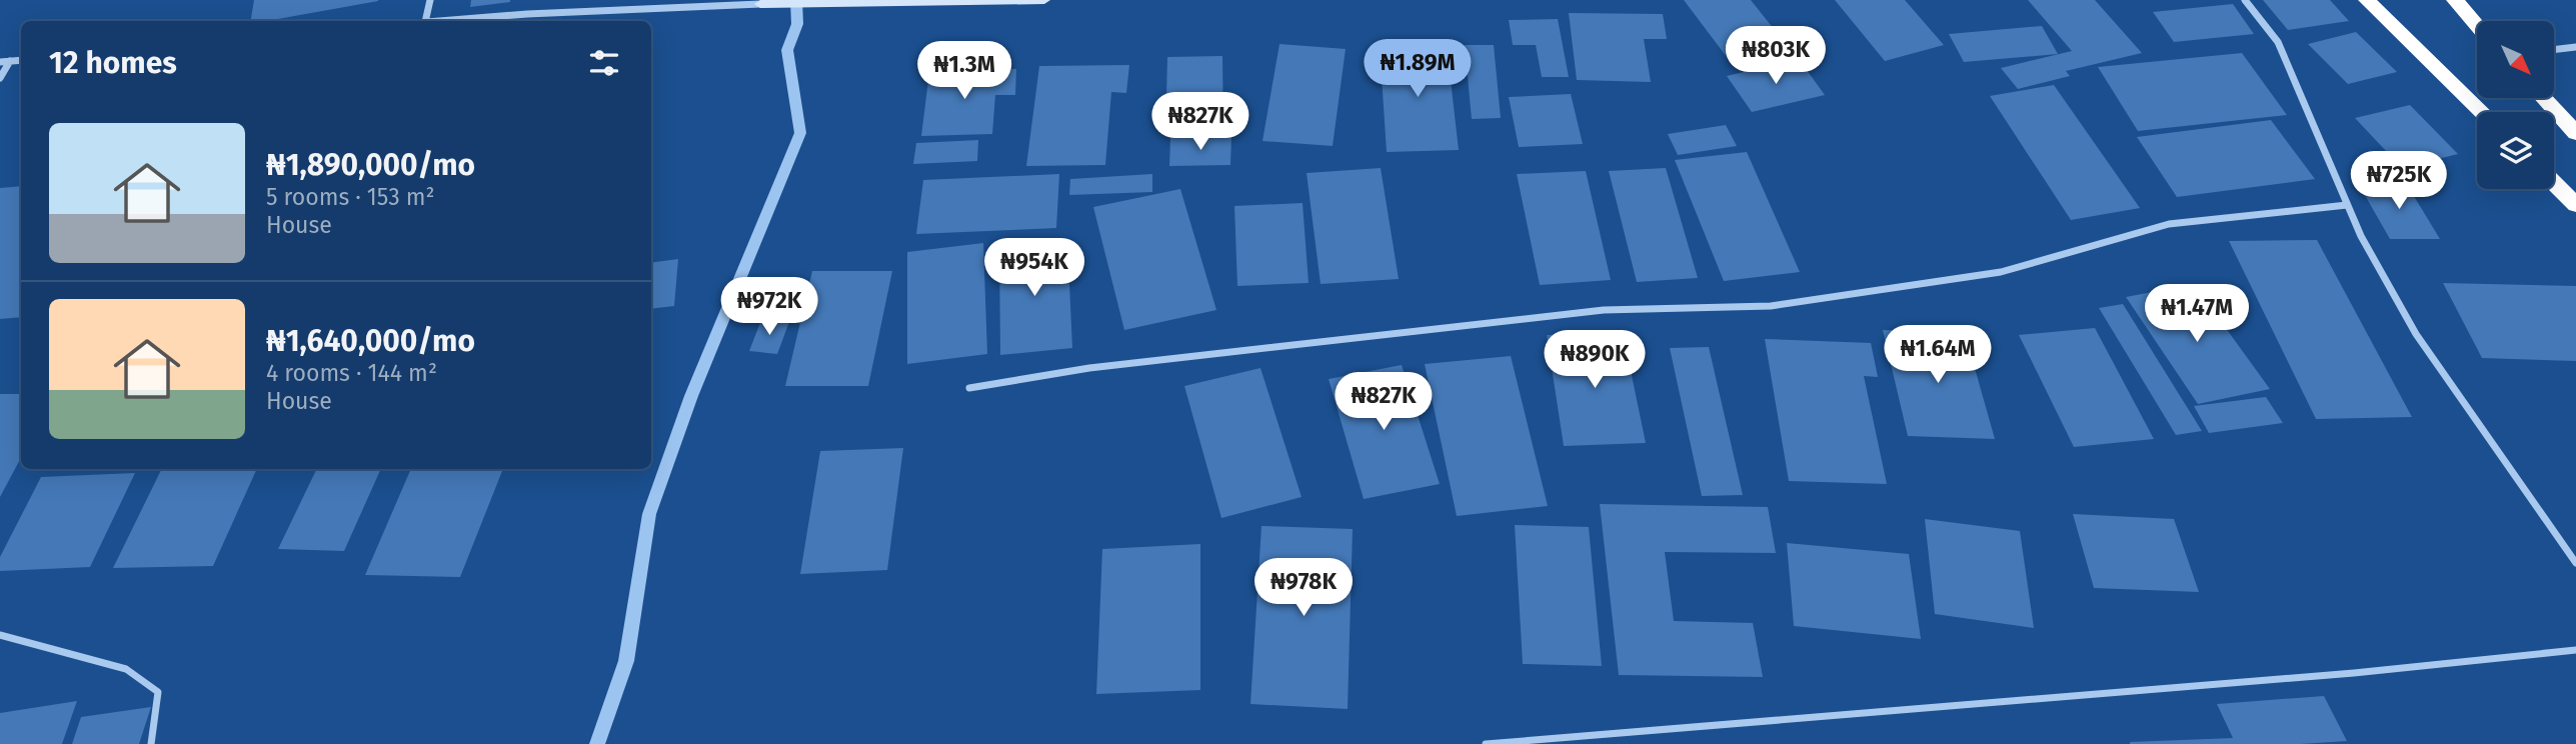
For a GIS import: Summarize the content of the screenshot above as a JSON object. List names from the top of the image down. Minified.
{"north":"bottom right","page":{"heading":"12 homes","price":["₦803K","₦1.89M","₦1.3M","₦827K","₦725K","₦954K","₦972K","₦1.47M","₦1.64M","₦890K","₦827K","₦978K"],"list":[{"name":"₦1,890,000/mo","note":"5 rooms · 153 m² · House"},{"name":"₦1,640,000/mo","note":"4 rooms · 144 m² · House"}]}}
